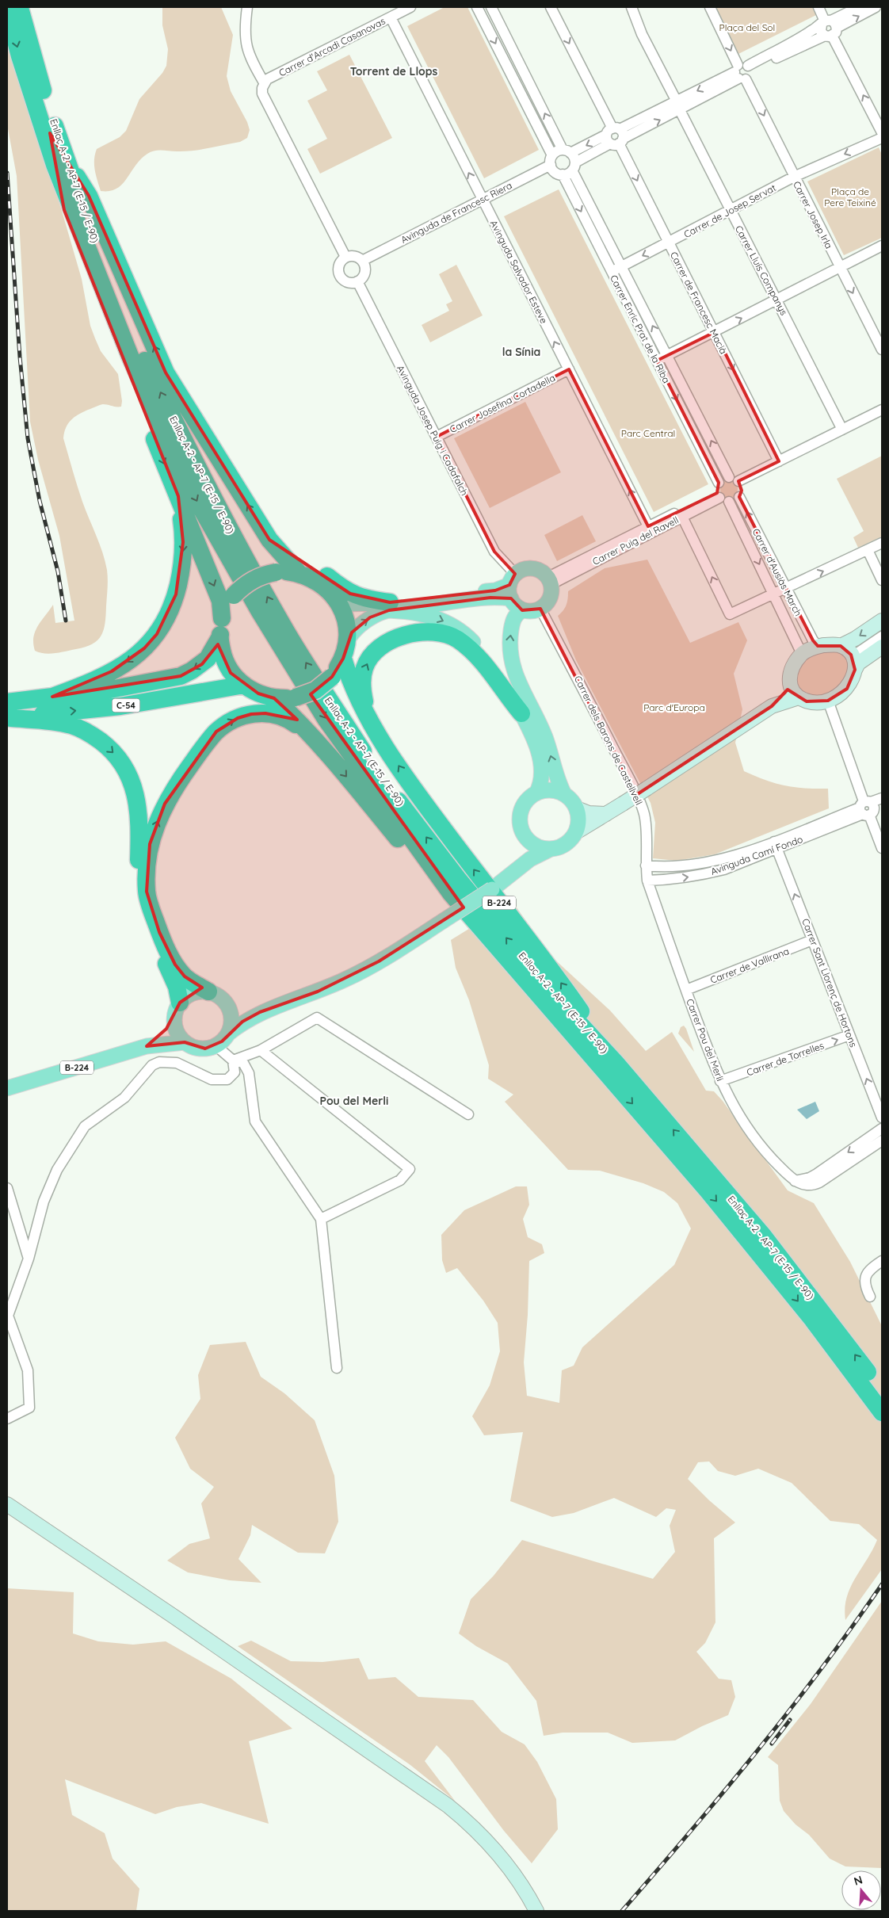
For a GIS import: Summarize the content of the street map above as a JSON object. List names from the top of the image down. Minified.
{"streets":{"highway":["Enllaç A-2 - AP-7 (E-15 / E-90)","C-54","B-224"],"street":["Carrer d'Arcadi Casanovas","Carrer de Josep Servat","Avinguda de Francesc Riera","Carrer Josep Irla","Carrer Lluís Companys","Avinguda Salvador Esteve","Carrer de Francesc Macià","Carrer Enric Prat de la Riba","Carrer Josefina Cortadella","Avinguda Josep Puig i Cadafalch","Carrer Puig del Ravell","Carrer d'Ausiàs March","Carrer dels Barons de Castellvell","Avinguda Camí Fondo","Carrer de Vallirana","Carrer Sant Llorenç de Hortons","Carrer Pou del Merli","Carrer de Torrelles"]},"crossings":[["Carrer d'Arcadi Casanovas","Avinguda Salvador Esteve"],["Enllaç A-2 - AP-7 (E-15 / E-90)","B-224"],["Carrer de Josep Servat","Carrer Josep Irla"],["Carrer de Josep Servat","Carrer Lluís Companys"],["Carrer de Josep Servat","Carrer de Francesc Macià"],["Carrer de Josep Servat","Carrer Enric Prat de la Riba"],["Avinguda de Francesc Riera","Avinguda Salvador Esteve"],["Avinguda de Francesc Riera","Carrer Enric Prat de la Riba"],["Avinguda de Francesc Riera","Avinguda Josep Puig i Cadafalch"],["Avinguda Salvador Esteve","Carrer Josefina Cortadella"],["Avinguda Salvador Esteve","Carrer Puig del Ravell"],["Carrer Enric Prat de la Riba","Carrer Puig del Ravell"],["Carrer Enric Prat de la Riba","Carrer d'Ausiàs March"],["Carrer Josefina Cortadella","Avinguda Josep Puig i Cadafalch"],["Avinguda Josep Puig i Cadafalch","Carrer Puig del Ravell"],["Avinguda Josep Puig i Cadafalch","Carrer dels Barons de Castellvell"],["Carrer Puig del Ravell","Carrer dels Barons de Castellvell"],["Carrer d'Ausiàs March","B-224"],["Carrer dels Barons de Castellvell","Avinguda Camí Fondo"],["Carrer dels Barons de Castellvell","Carrer Pou del Merli"],["Avinguda Camí Fondo","Carrer Sant Llorenç de Hortons"],["Avinguda Camí Fondo","Carrer Pou del Merli"],["Carrer de Vallirana","Carrer Sant Llorenç de Hortons"],["Carrer de Vallirana","Carrer Pou del Merli"],["Carrer Sant Llorenç de Hortons","Carrer de Torrelles"],["Carrer Pou del Merli","Carrer de Torrelles"]],"one_way":["Carrer de Josep Servat","Carrer Josep Irla","Avinguda Salvador Esteve","Carrer de Francesc Macià","Carrer Sant Llorenç de Hortons","Carrer de Torrelles"],"districts":["Torrent de Llops","la Sínia","Pou del Merli"],"parks":["Plaça del Sol","Plaça de Pere Teixiné","Parc Central","Parc d'Europa"],"north":"top"}
